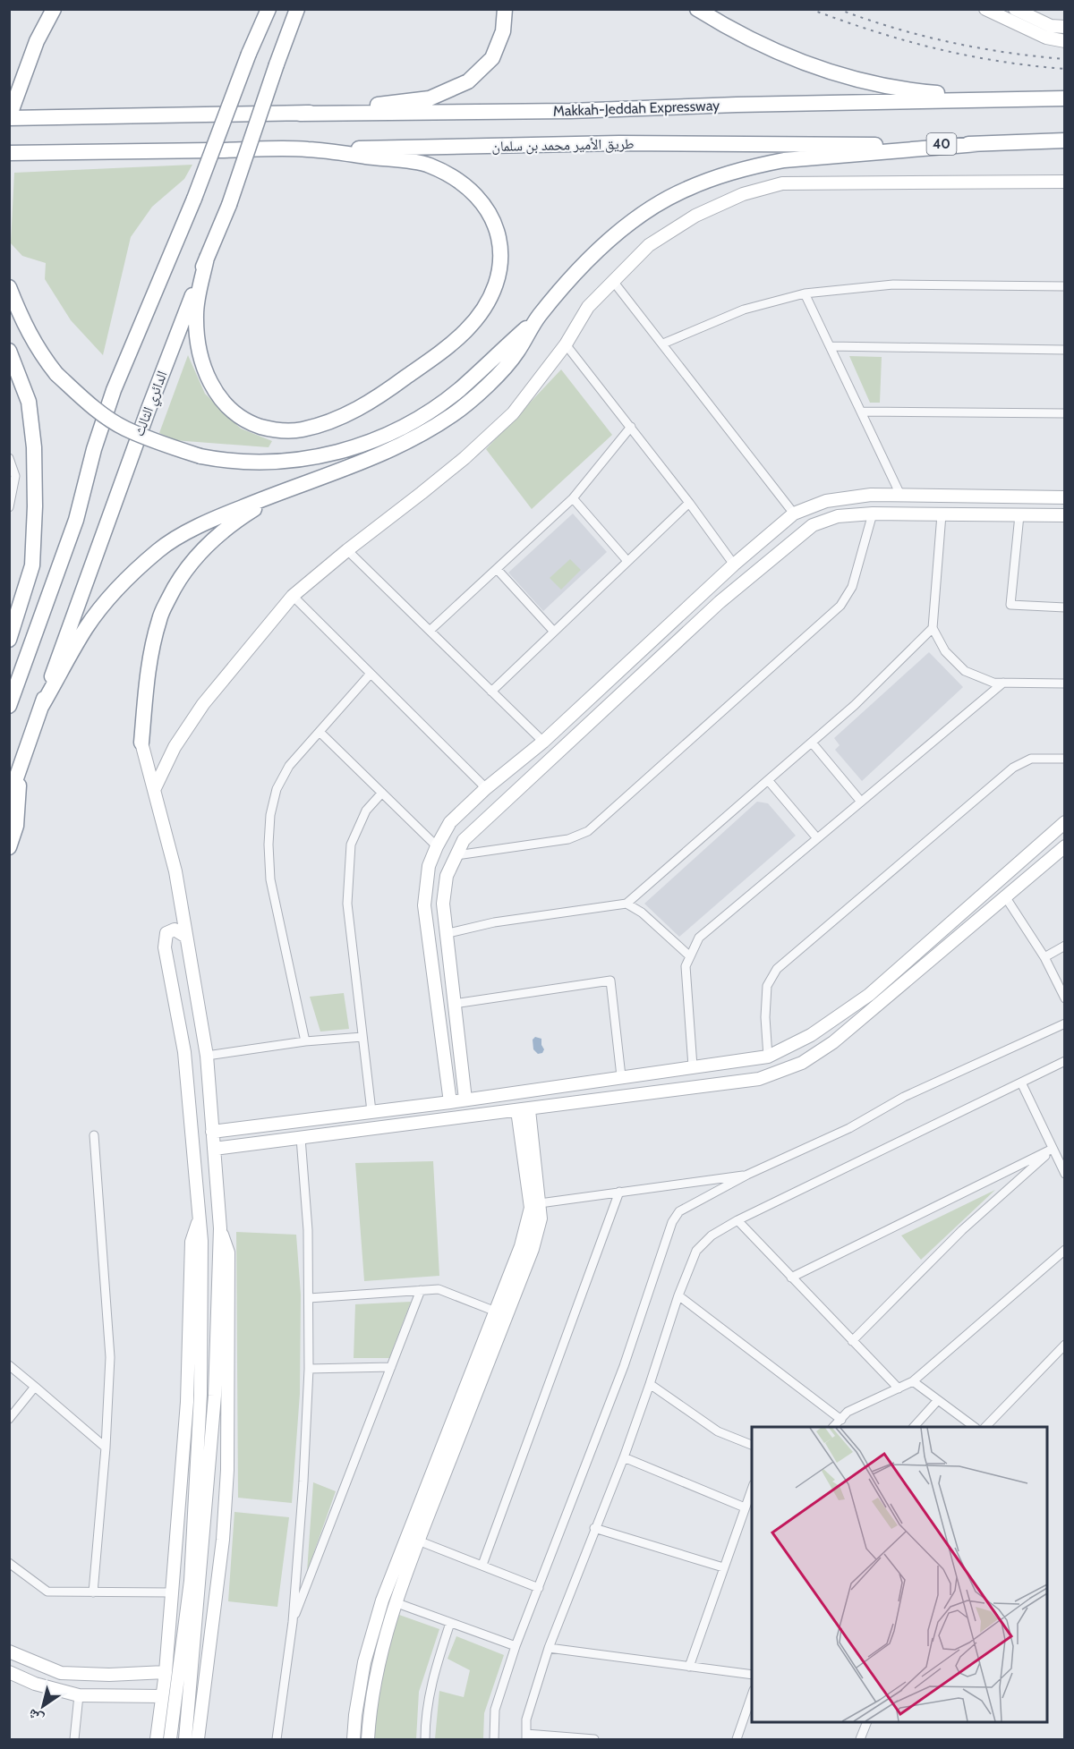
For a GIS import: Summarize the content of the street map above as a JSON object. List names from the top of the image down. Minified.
{"streets":{"highway":["Makkah-Jeddah Expressway","40","طريق الأمير محمد بن سلمان","الدائري الثالث"]},"crossings":[["40","طريق الأمير محمد بن سلمان"]],"north":"bottom left"}
